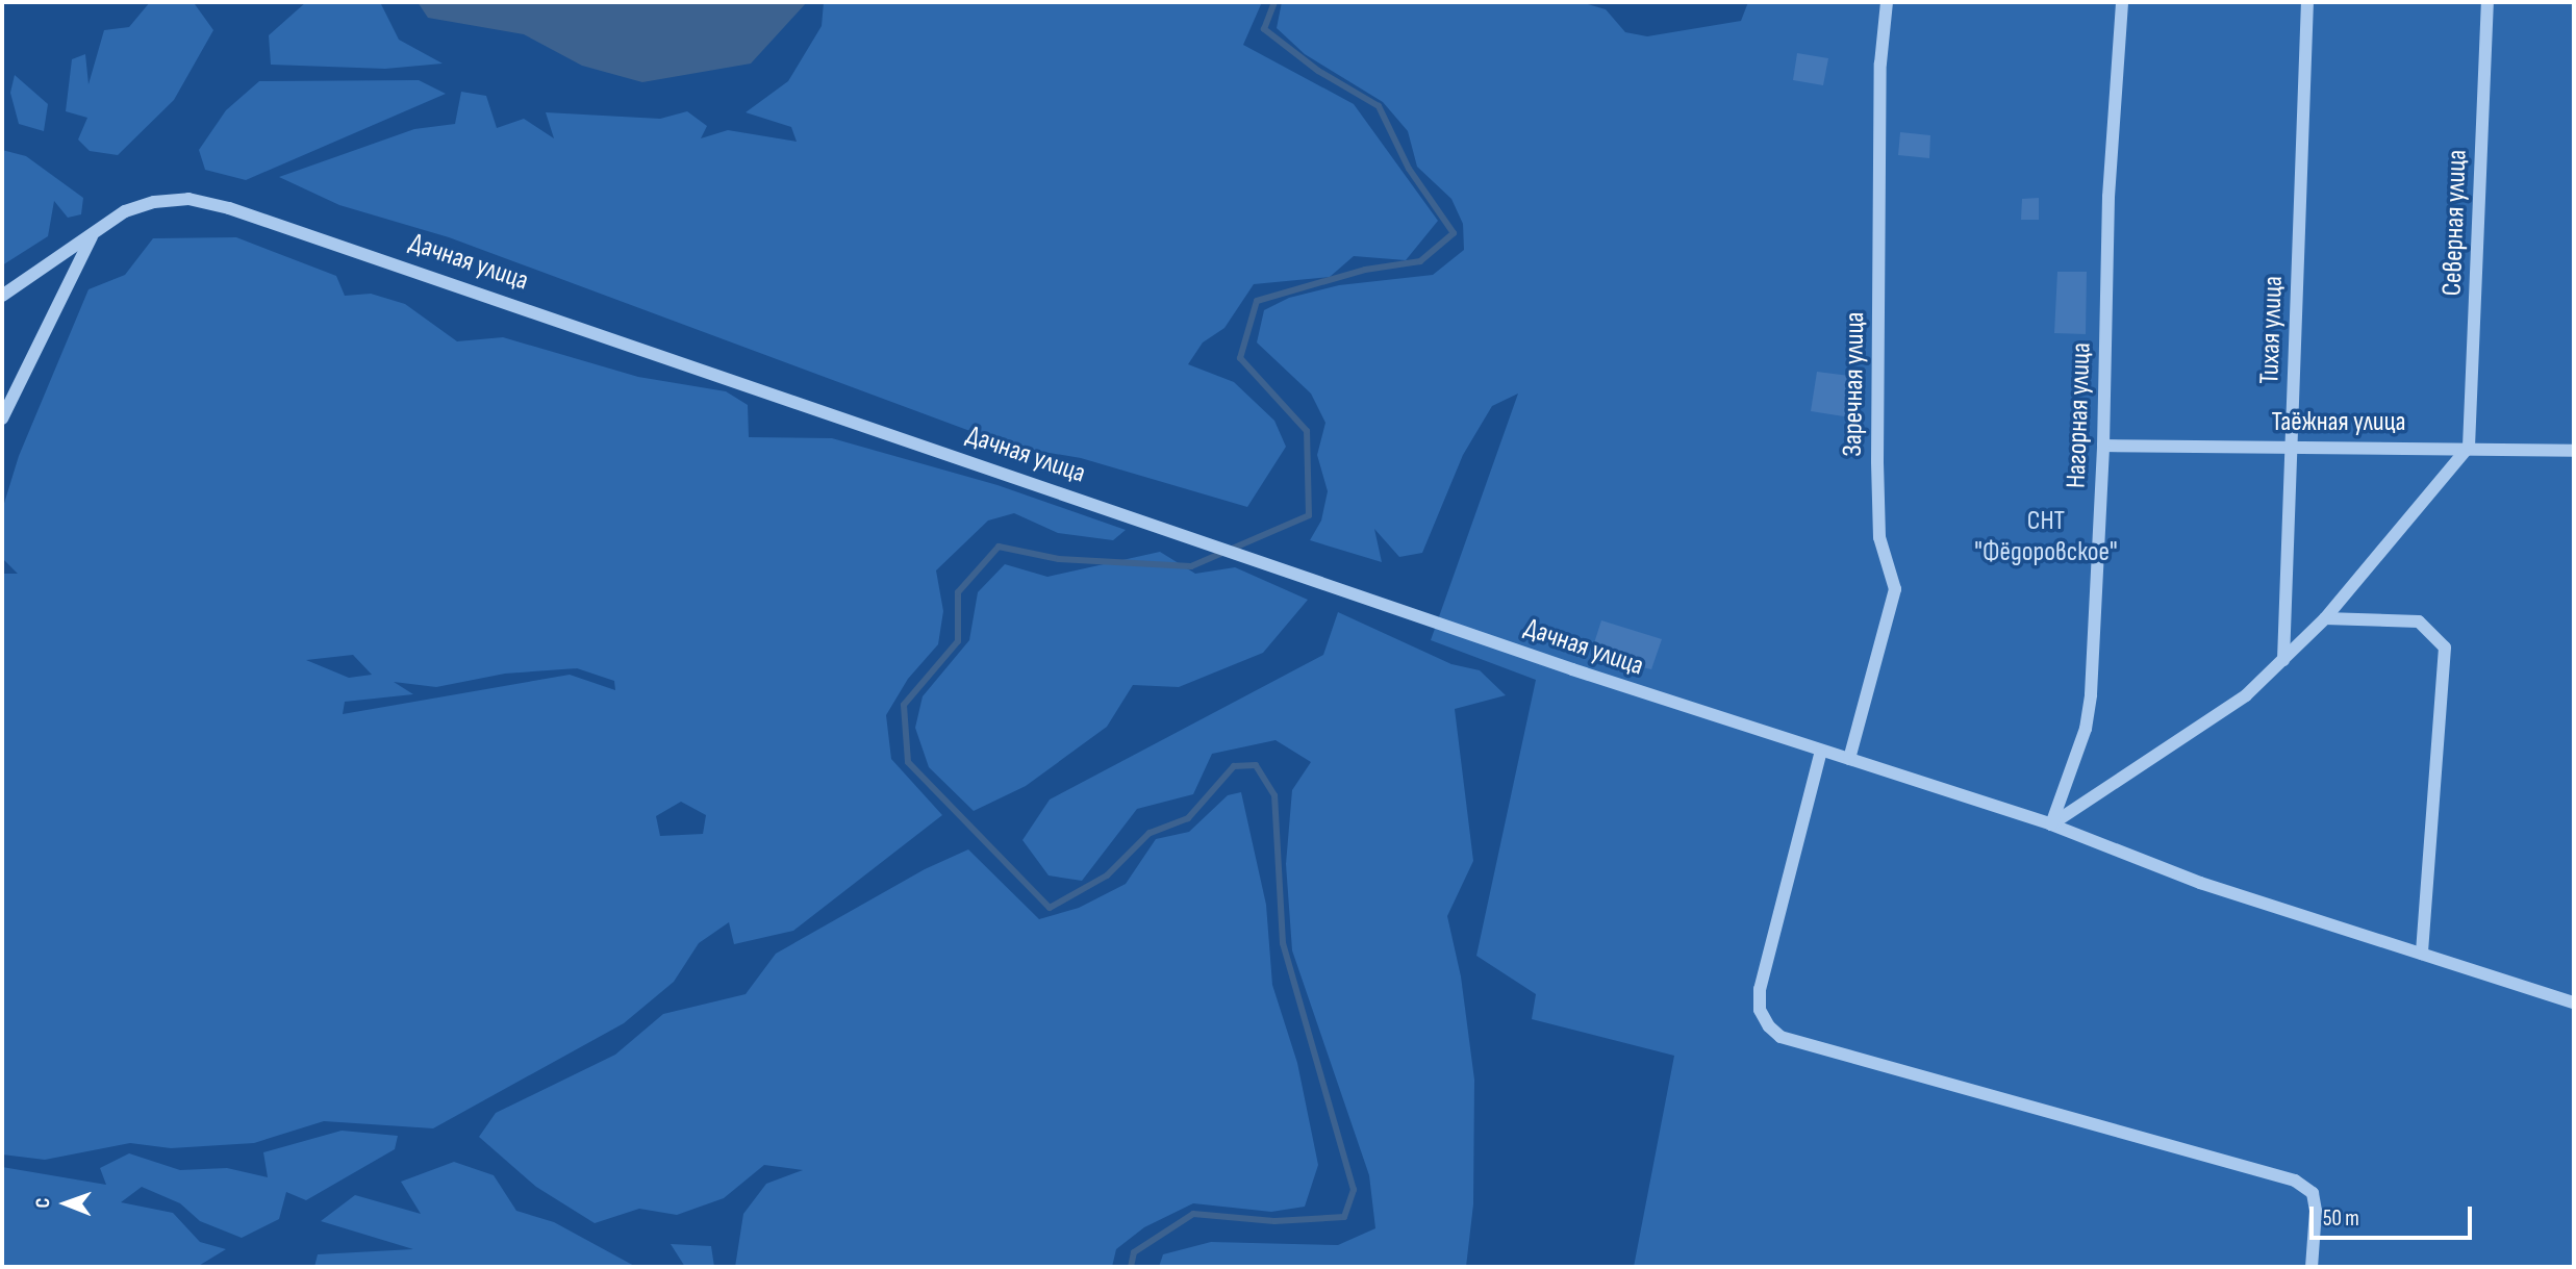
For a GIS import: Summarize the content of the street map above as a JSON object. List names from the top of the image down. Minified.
{"streets":{"street":["Северная улица","Дачная улица","Тихая улица","Заречная улица","Нагорная улица","Таёжная улица"]},"crossings":[["Северная улица","Таёжная улица"],["Дачная улица","Заречная улица"],["Дачная улица","Нагорная улица"],["Тихая улица","Таёжная улица"],["Нагорная улица","Таёжная улица"]],"parks":["СНТ \"Фёдоровское\""],"scale_bar":"50 m","north":"left"}
